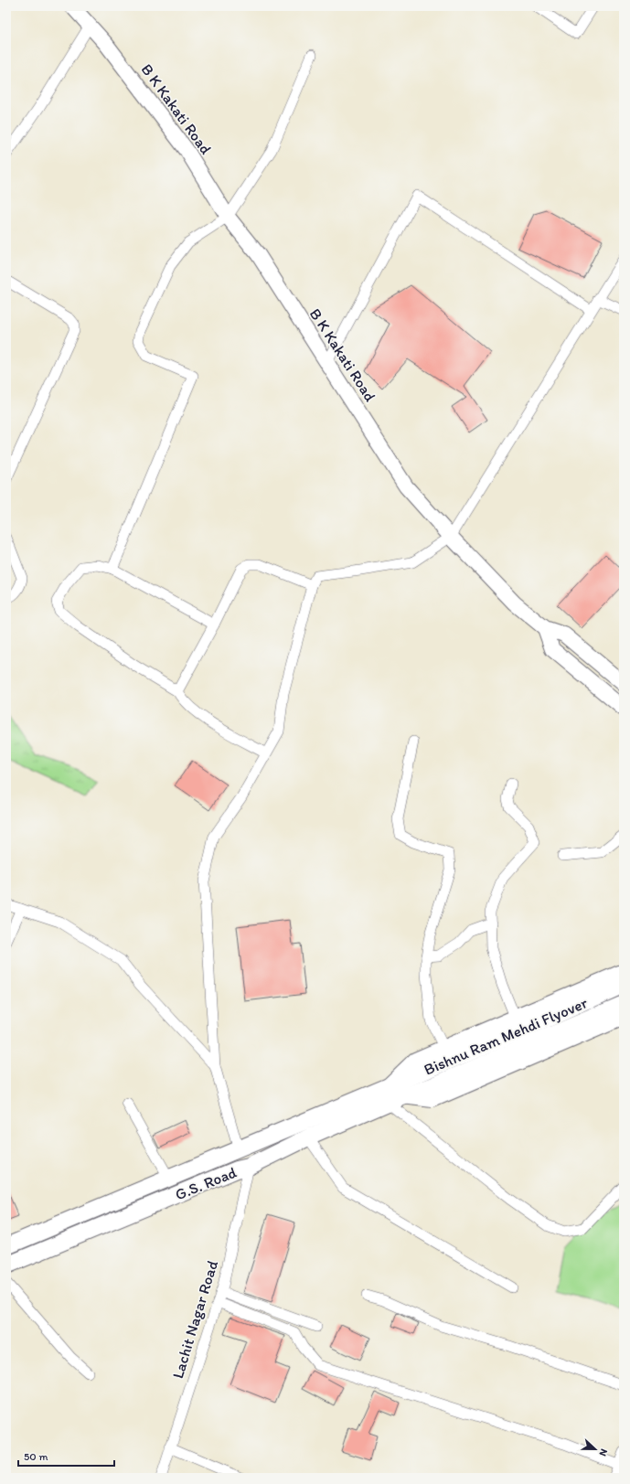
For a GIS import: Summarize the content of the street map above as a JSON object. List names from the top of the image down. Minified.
{"streets":{"main road":["B K Kakati Road","Bishnu Ram Mehdi Flyover","G.S. Road"],"street":["Lachit Nagar Road"]},"crossings":[["Bishnu Ram Mehdi Flyover","G.S. Road"],["G.S. Road","Lachit Nagar Road"]],"scale_bar":"50 m","north":"right"}
